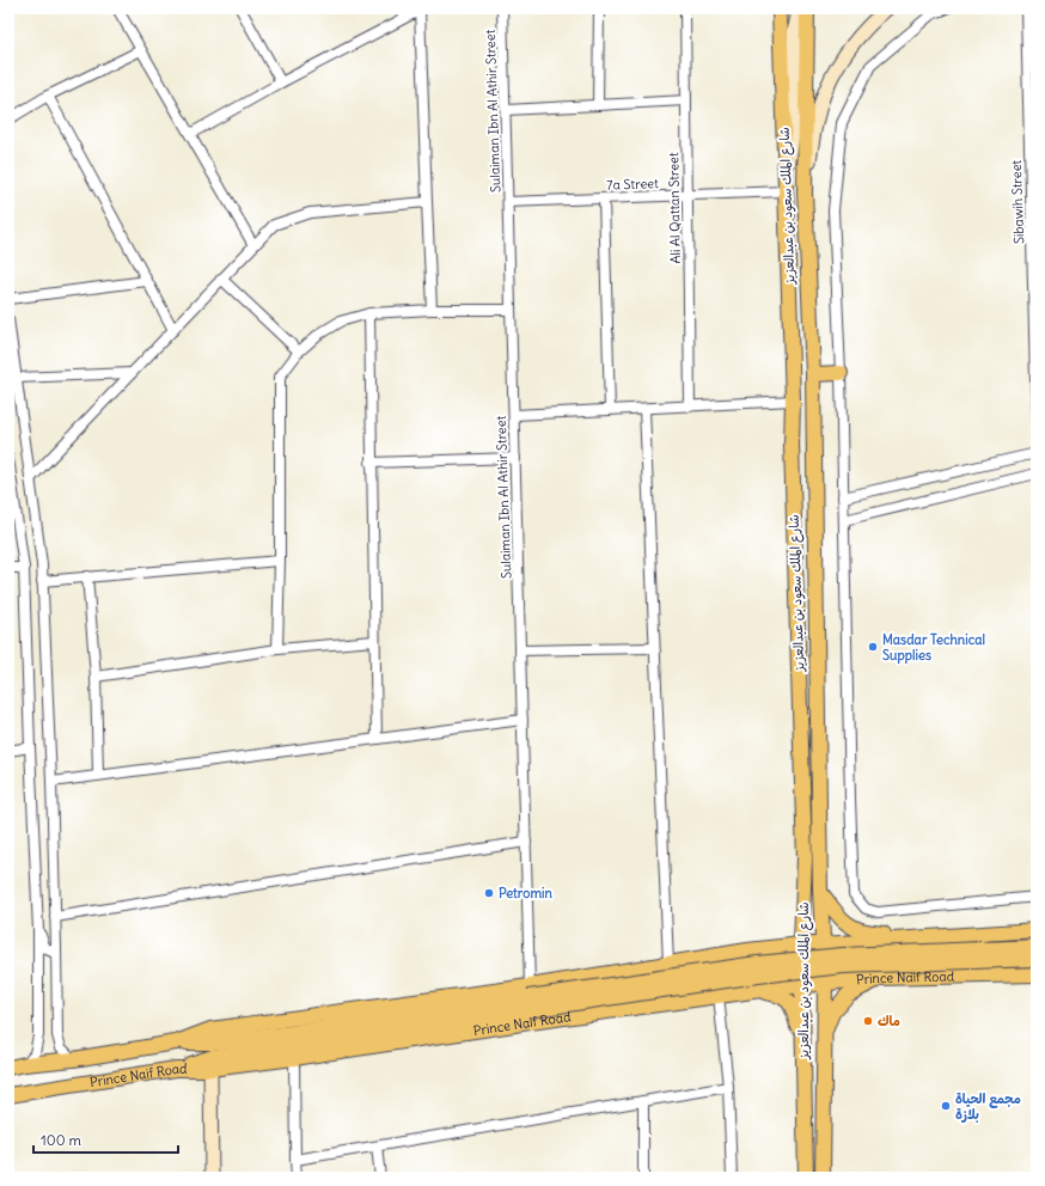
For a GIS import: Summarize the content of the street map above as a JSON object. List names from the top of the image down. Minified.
{"streets":{"main road":["شارع الملك سعود بن عبدالعزيز","Prince Naif Road"],"street":["Sulaiman Ibn Al Athir Street","7a Street","Sibawih Street","Ali Al Qattan Street"]},"crossings":[["Sulaiman Ibn Al Athir Street","7a Street"],["Sulaiman Ibn Al Athir Street","Prince Naif Road"],["7a Street","شارع الملك سعود بن عبدالعزيز"],["7a Street","Ali Al Qattan Street"],["شارع الملك سعود بن عبدالعزيز","Prince Naif Road"]],"places":["Masdar Technical Supplies","Petromin","ماك","مجمع الحياة بلازة"],"scale_bar":"100 m"}
